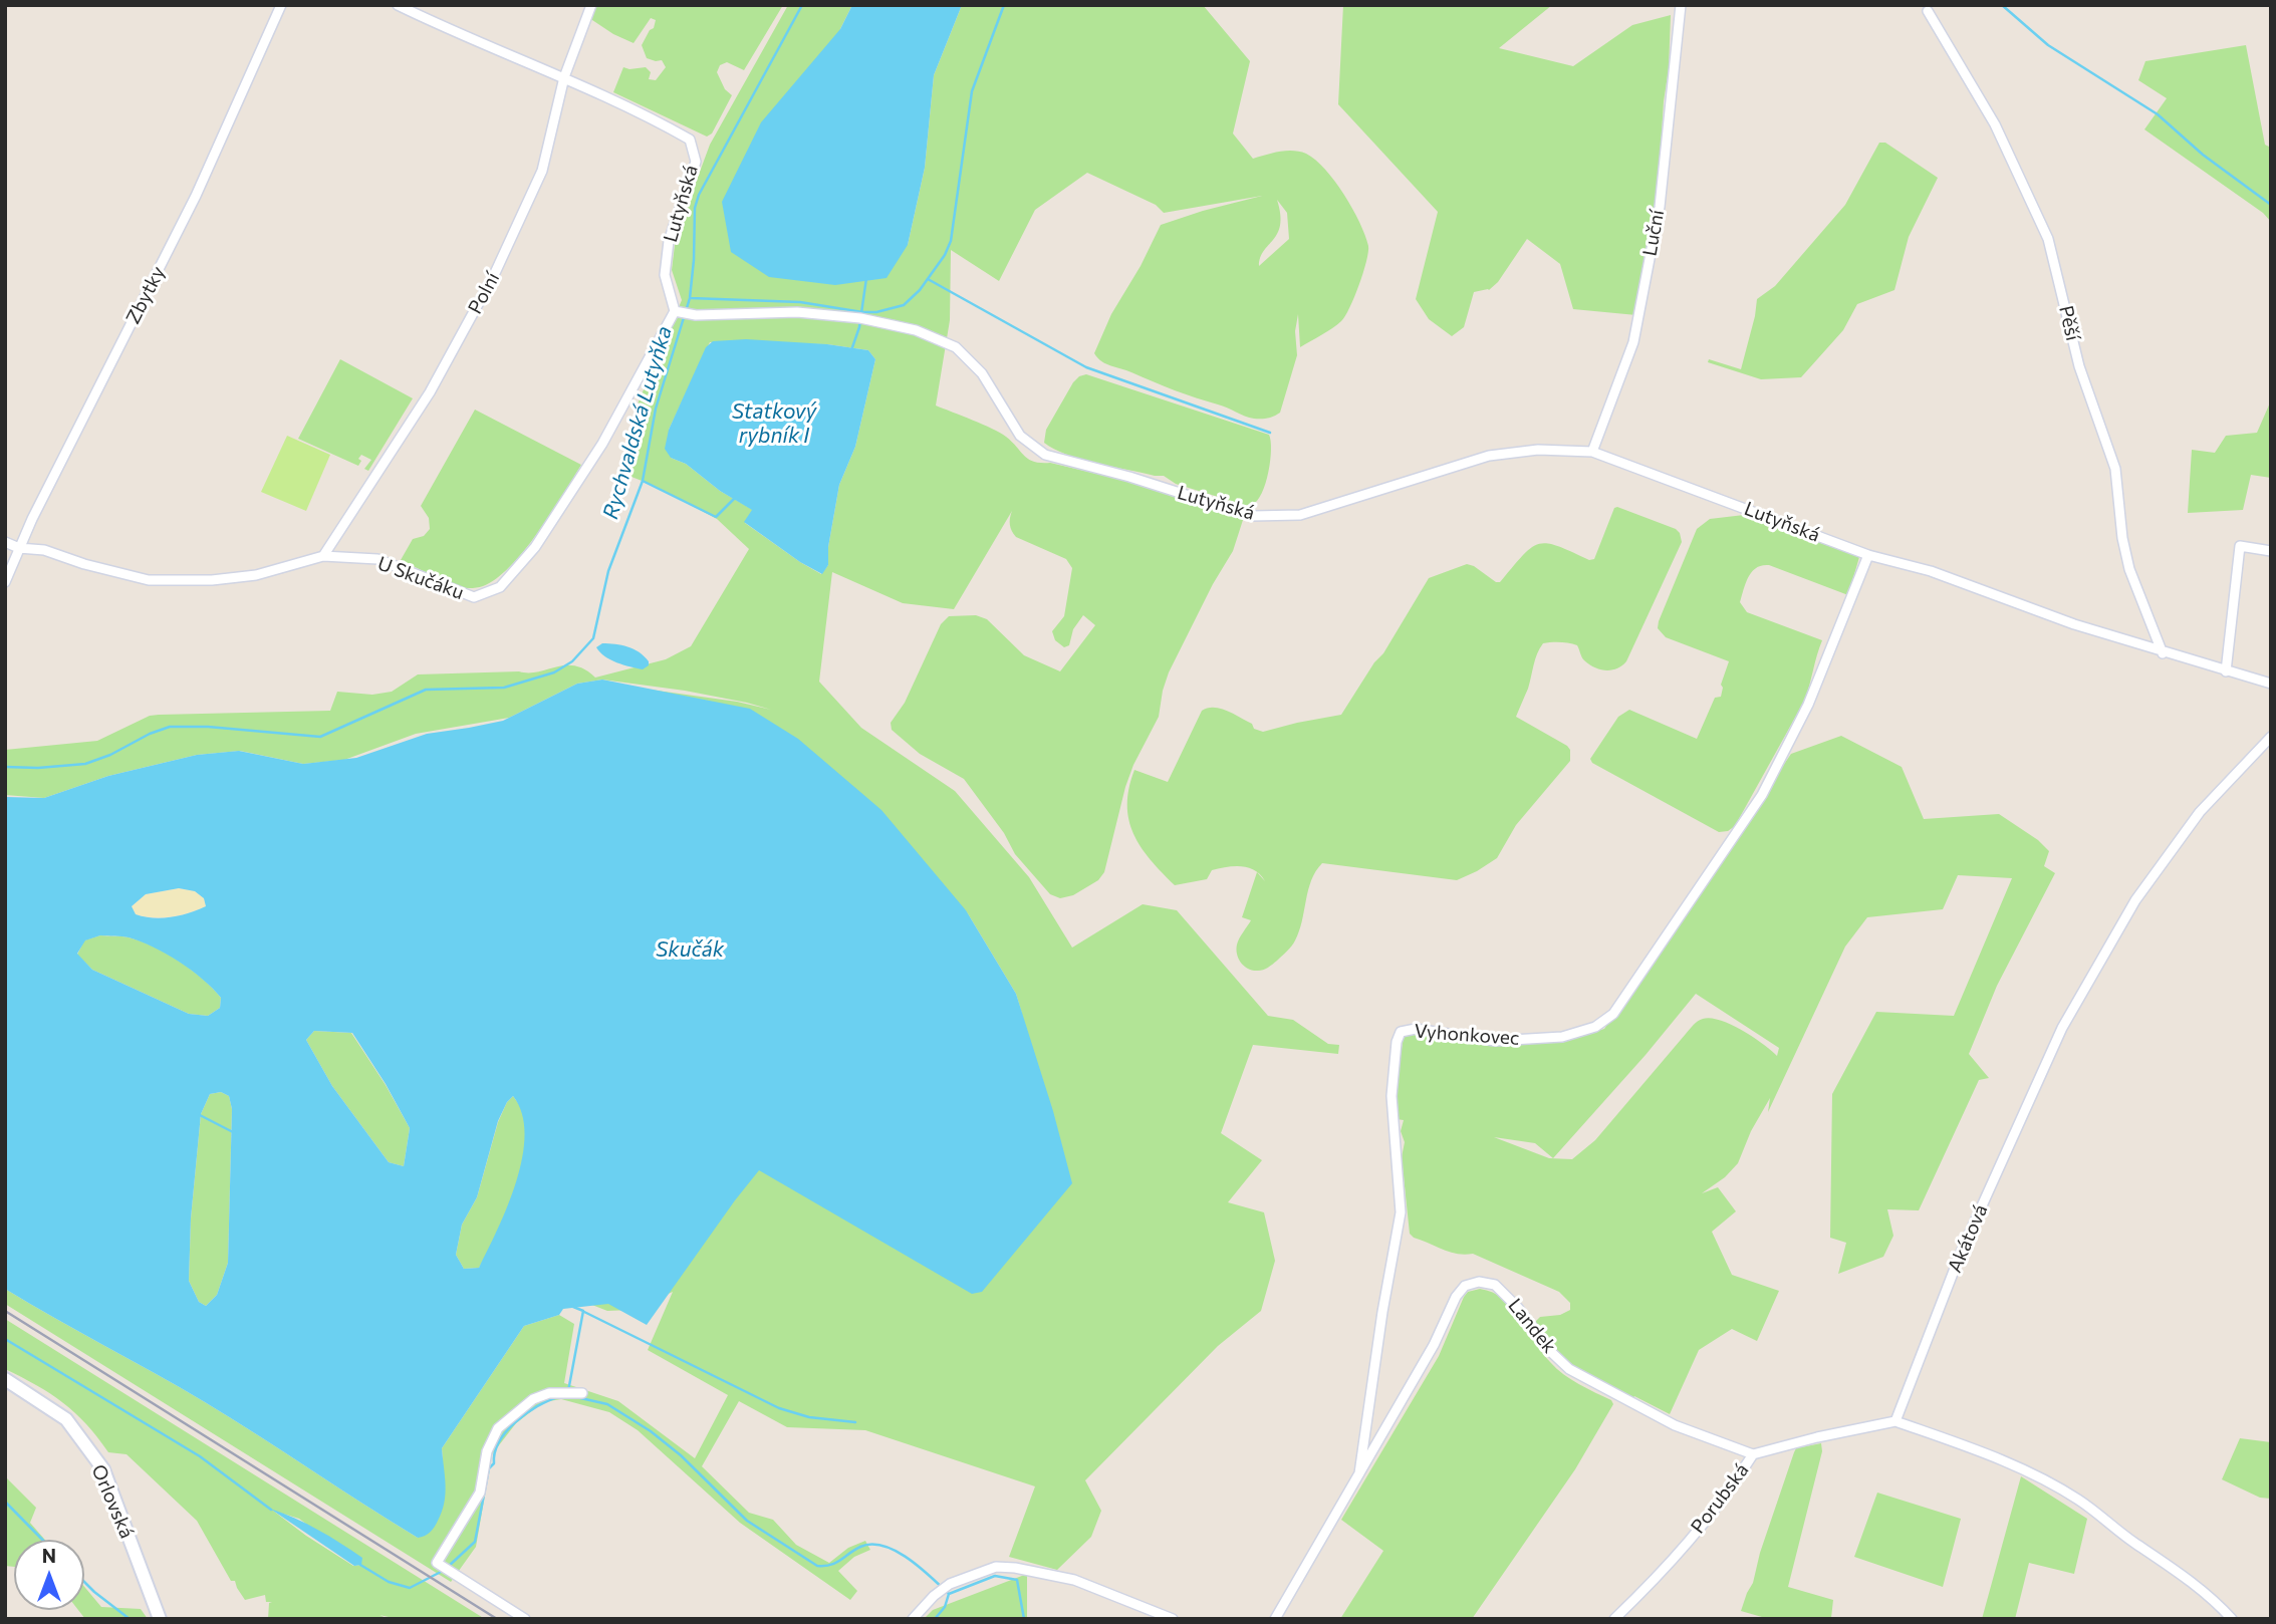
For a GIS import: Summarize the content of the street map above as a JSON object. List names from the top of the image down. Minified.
{"streets":{"main road":["Orlovská"],"street":["Lutyňská","Luční","Polní","Zbytky","Pěší","U Skučáku","Vyhonkovec","Akátová","Landek","Porubská"]},"crossings":[["Lutyňská","Luční"],["Lutyňská","Polní"],["Lutyňská","Pěší"],["Lutyňská","U Skučáku"],["Lutyňská","Vyhonkovec"],["Polní","U Skučáku"],["Zbytky","U Skučáku"],["Vyhonkovec","Landek"],["Akátová","Porubská"],["Landek","Porubská"]],"water":["Statkový rybník I","Rychvaldská Lutyňka","Skučák"],"north":"top"}
